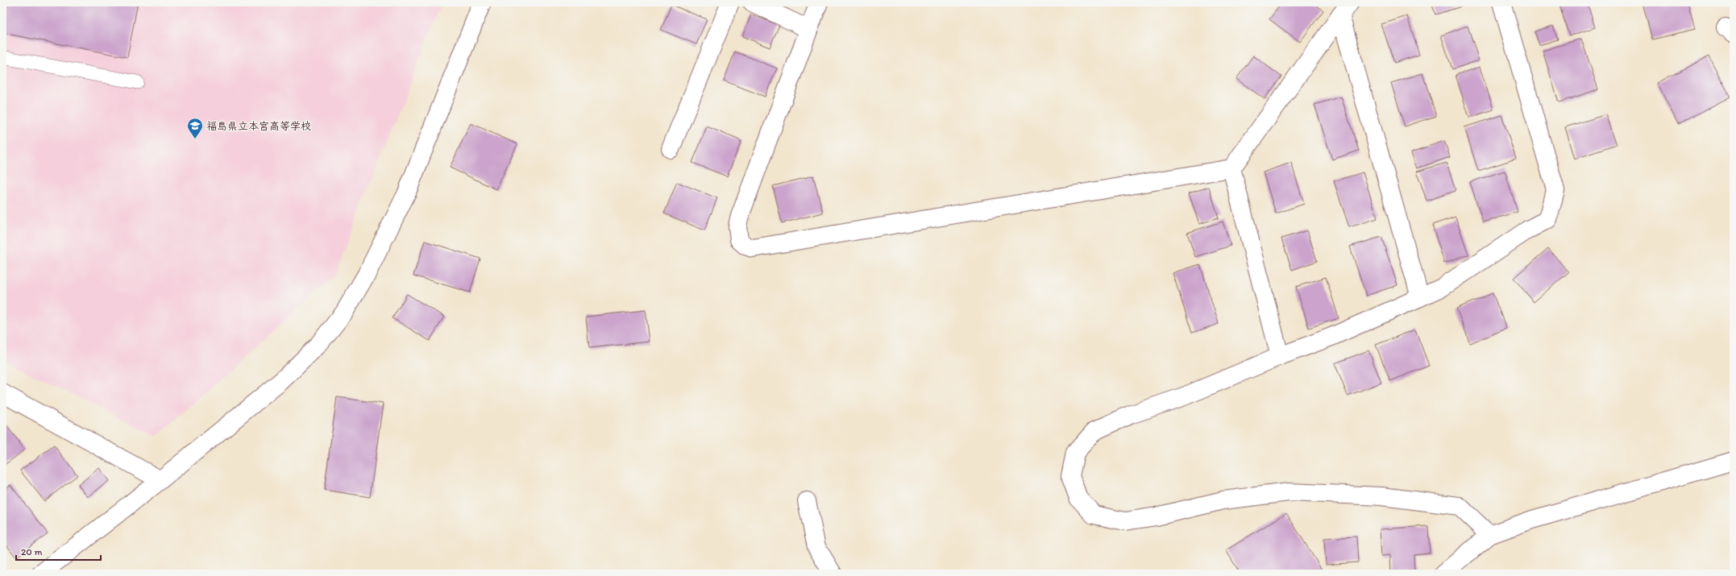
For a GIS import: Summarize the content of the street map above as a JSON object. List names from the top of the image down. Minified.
{"places":{"school or university":["福島県立本宮高等学校"]},"scale_bar":"20 m"}
